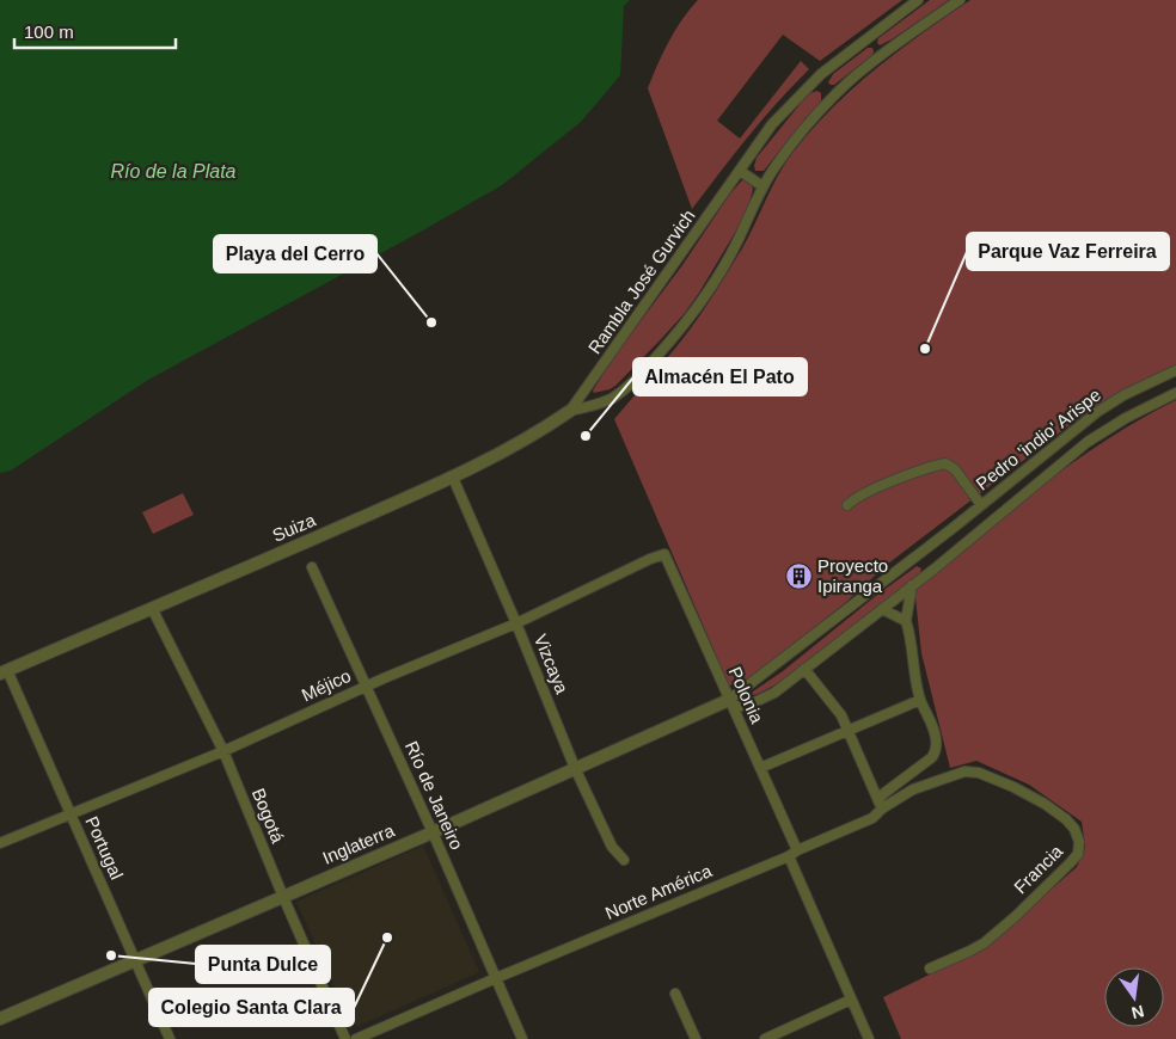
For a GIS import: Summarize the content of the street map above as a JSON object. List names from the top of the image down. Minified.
{"streets":{"street":["Rambla José Gurvich","Pedro 'indio' Arispe","Suiza","Vizcaya","Méjico","Polonia","Río de Janeiro","Bogotá","Inglaterra","Portugal","Francia","Norte América"]},"crossings":[["Rambla José Gurvich","Suiza"],["Pedro 'indio' Arispe","Polonia"],["Pedro 'indio' Arispe","Inglaterra"],["Suiza","Vizcaya"],["Suiza","Bogotá"],["Suiza","Portugal"],["Vizcaya","Méjico"],["Vizcaya","Inglaterra"],["Méjico","Polonia"],["Méjico","Río de Janeiro"],["Méjico","Bogotá"],["Méjico","Portugal"],["Polonia","Inglaterra"],["Polonia","Norte América"],["Río de Janeiro","Inglaterra"],["Río de Janeiro","Norte América"],["Bogotá","Inglaterra"],["Inglaterra","Portugal"],["Francia","Norte América"]],"water":["Río de la Plata"],"places":{"other":["Playa del Cerro","Parque Vaz Ferreira","Almacén El Pato","Colegio Santa Clara","Punta Dulce"],"building":["Proyecto Ipiranga"]},"scale_bar":"100 m","north":"bottom"}
